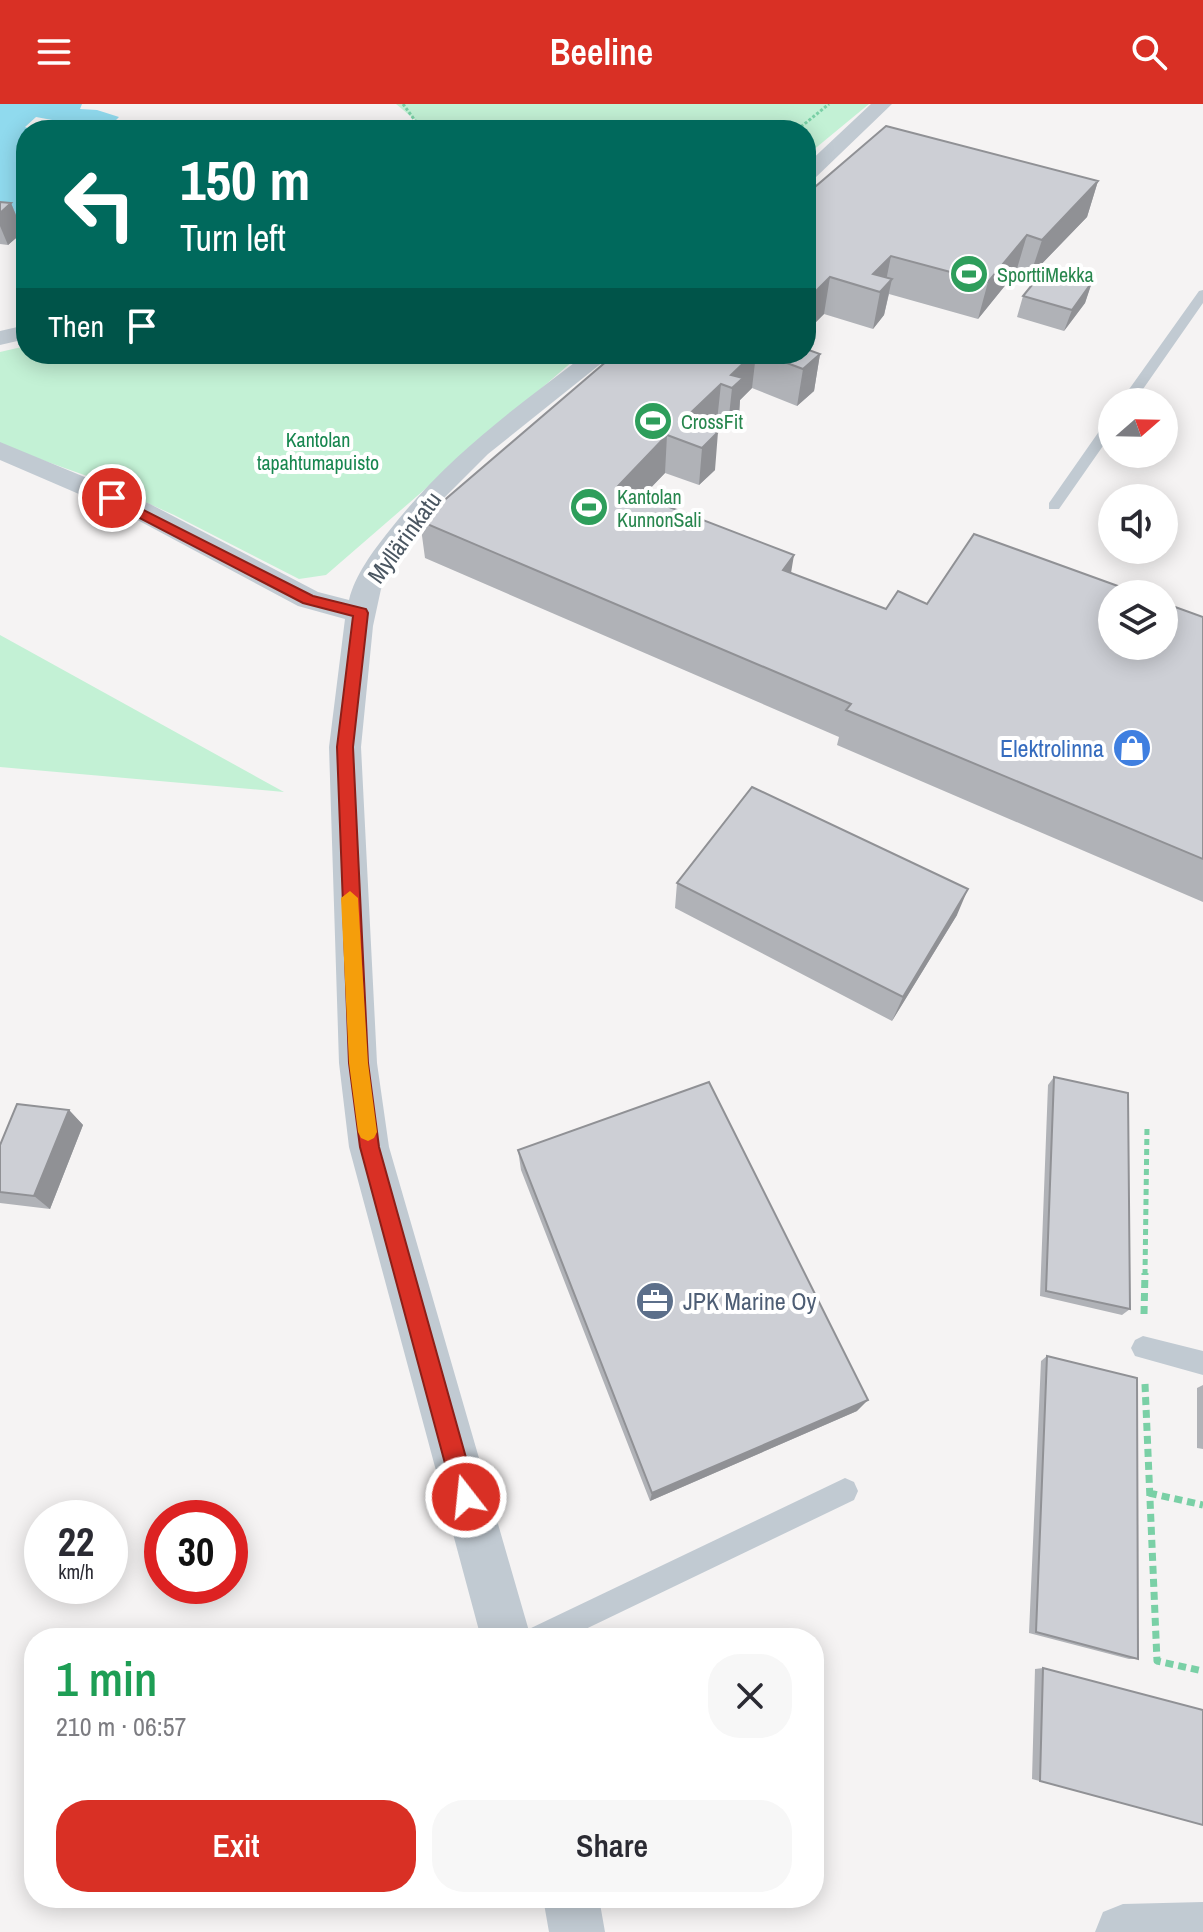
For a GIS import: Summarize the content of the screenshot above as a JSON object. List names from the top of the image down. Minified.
{"streets":{"street":["Myllärinkatu"]},"parks":["Kantolan tapahtumapuisto"],"places":{"sports":["SporttiMekka","CrossFit","Kantolan KunnonSali"],"shop":["Elektrolinna"],"office":["JPK Marine Oy"]},"north":"right","page":{"header":"Beeline","turn":["150 m","Turn left"],"then":"Then","speed":"22 km/h","limit":"30","heading":["1 min","210 m · 06:57"],"buttons":["Exit","Share"]}}
